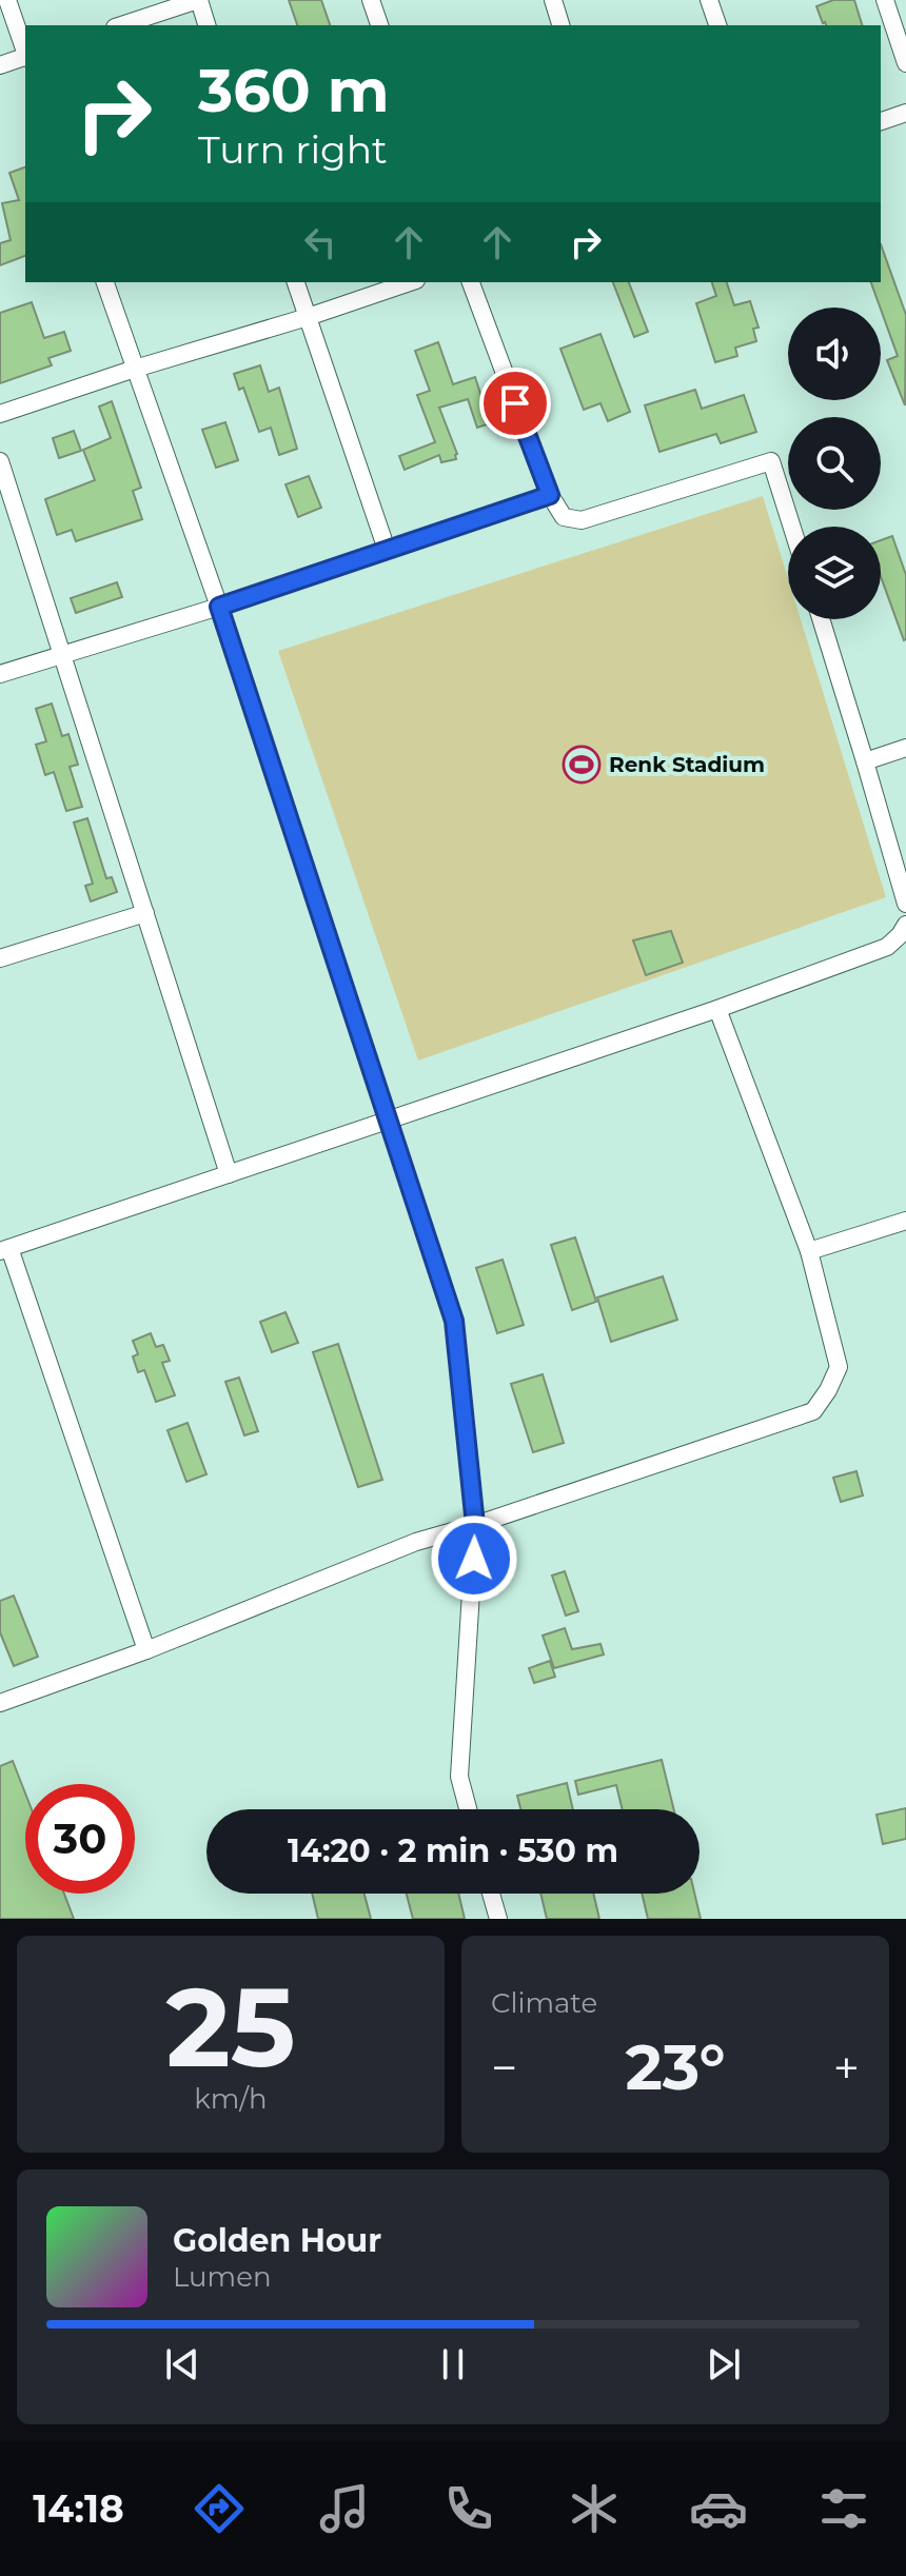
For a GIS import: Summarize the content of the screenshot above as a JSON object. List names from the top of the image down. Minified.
{"places":{"sports":["Renk Stadium"]},"page":{"turn":["360 m","Turn right"],"limit":"30","trip":"14:20 · 2 min · 530 m","tile":[["25","km/h"],"Climate"],"heat":["−","23°","+"],"song":["Golden Hour","Lumen"],"tabs":"14:18"}}
